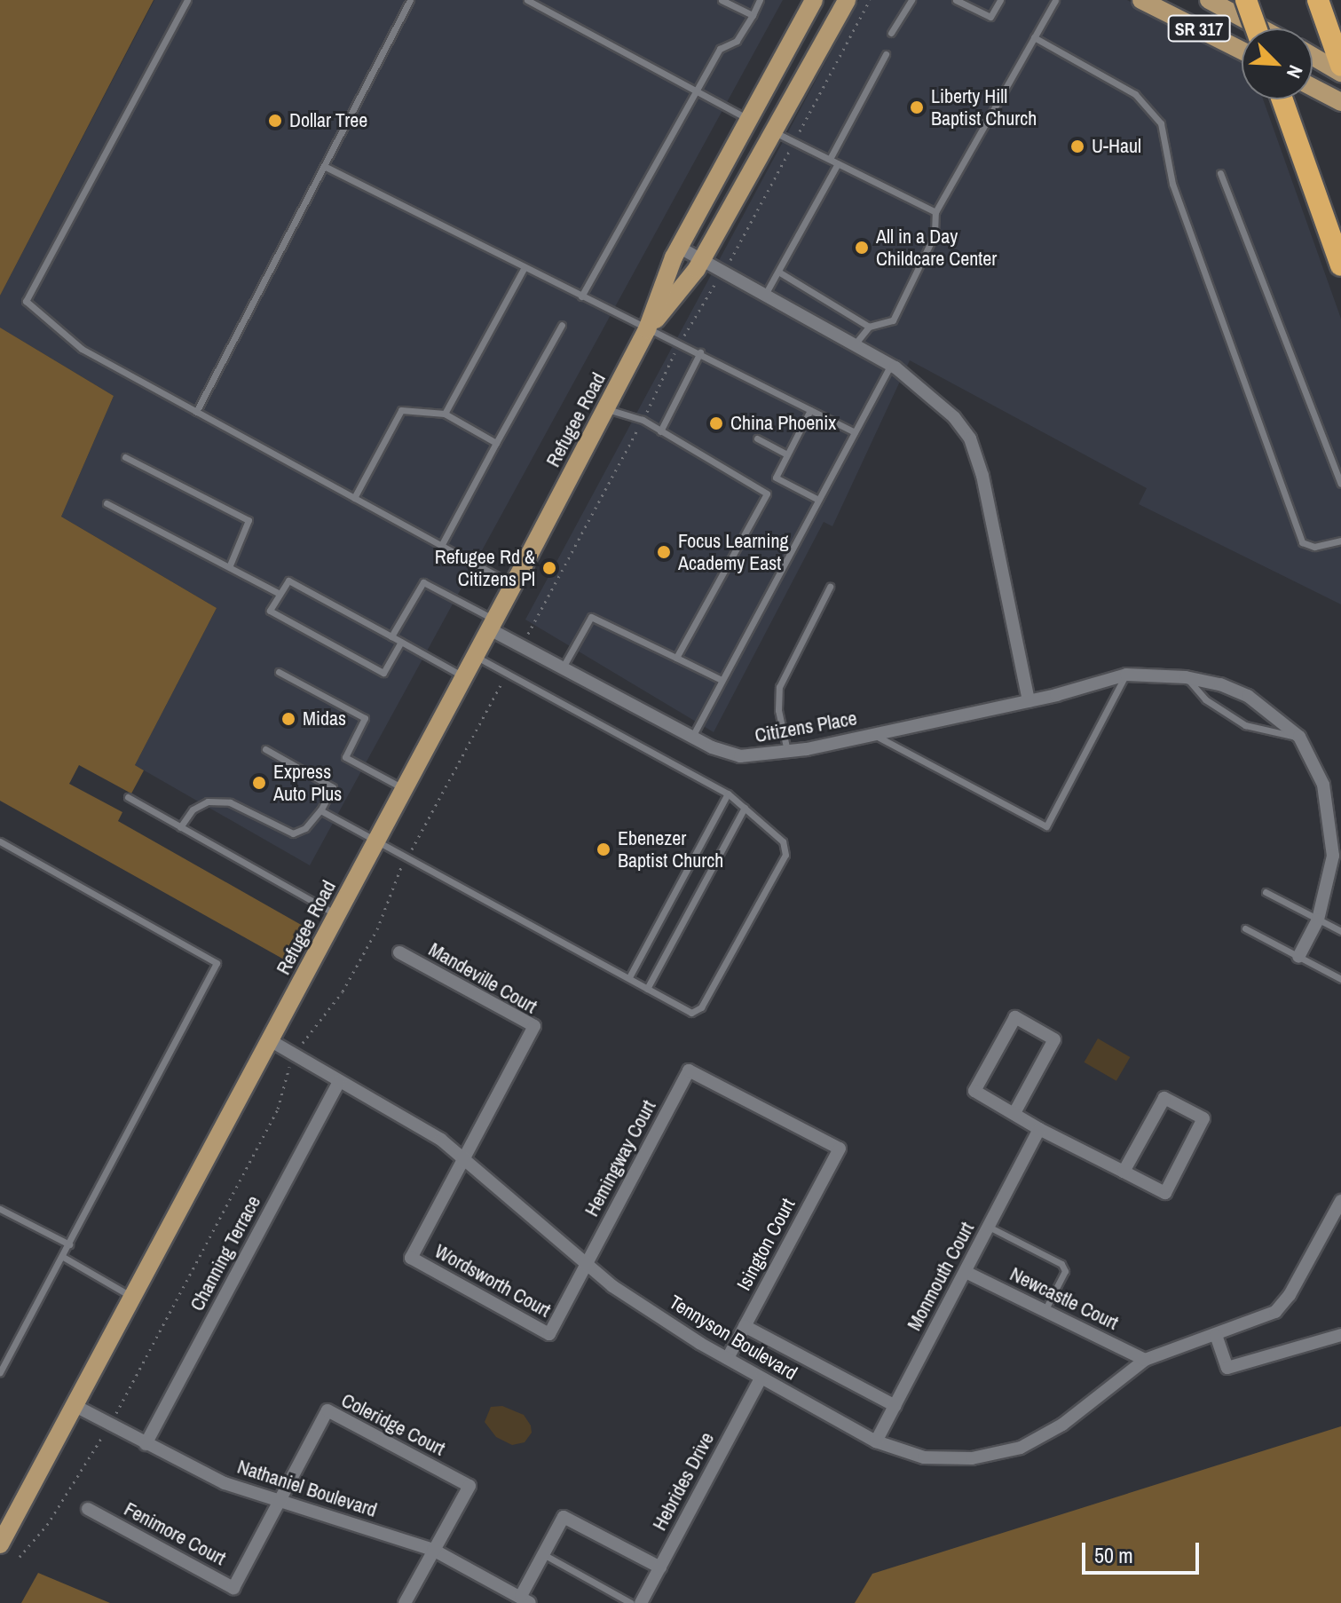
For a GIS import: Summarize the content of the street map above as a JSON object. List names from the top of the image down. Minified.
{"streets":{"main road":["SR 317","Refugee Road"],"street":["Citizens Place","Mandeville Court","Hemingway Court","Isington Court","Channing Terrace","Monmouth Court","Wordsworth Court","Newcastle Court","Tennyson Boulevard","Coleridge Court","Hebrides Drive","Nathaniel Boulevard","Fenimore Court"]},"crossings":[["Refugee Road","Citizens Place"],["Refugee Road","Tennyson Boulevard"],["Refugee Road","Nathaniel Boulevard"],["Mandeville Court","Wordsworth Court"],["Mandeville Court","Tennyson Boulevard"],["Hemingway Court","Isington Court"],["Hemingway Court","Wordsworth Court"],["Hemingway Court","Tennyson Boulevard"],["Isington Court","Tennyson Boulevard"],["Channing Terrace","Tennyson Boulevard"],["Channing Terrace","Nathaniel Boulevard"],["Monmouth Court","Newcastle Court"],["Monmouth Court","Tennyson Boulevard"],["Wordsworth Court","Tennyson Boulevard"],["Newcastle Court","Tennyson Boulevard"],["Tennyson Boulevard","Hebrides Drive"],["Coleridge Court","Nathaniel Boulevard"],["Coleridge Court","Fenimore Court"],["Nathaniel Boulevard","Fenimore Court"]],"places":["Liberty Hill Baptist Church","Dollar Tree","U-Haul","All in a Day Childcare Center","China Phoenix","Focus Learning Academy East","Refugee Rd & Citizens Pl","Midas","Express Auto Plus","Ebenezer Baptist Church"],"scale_bar":"50 m","north":"bottom right"}
